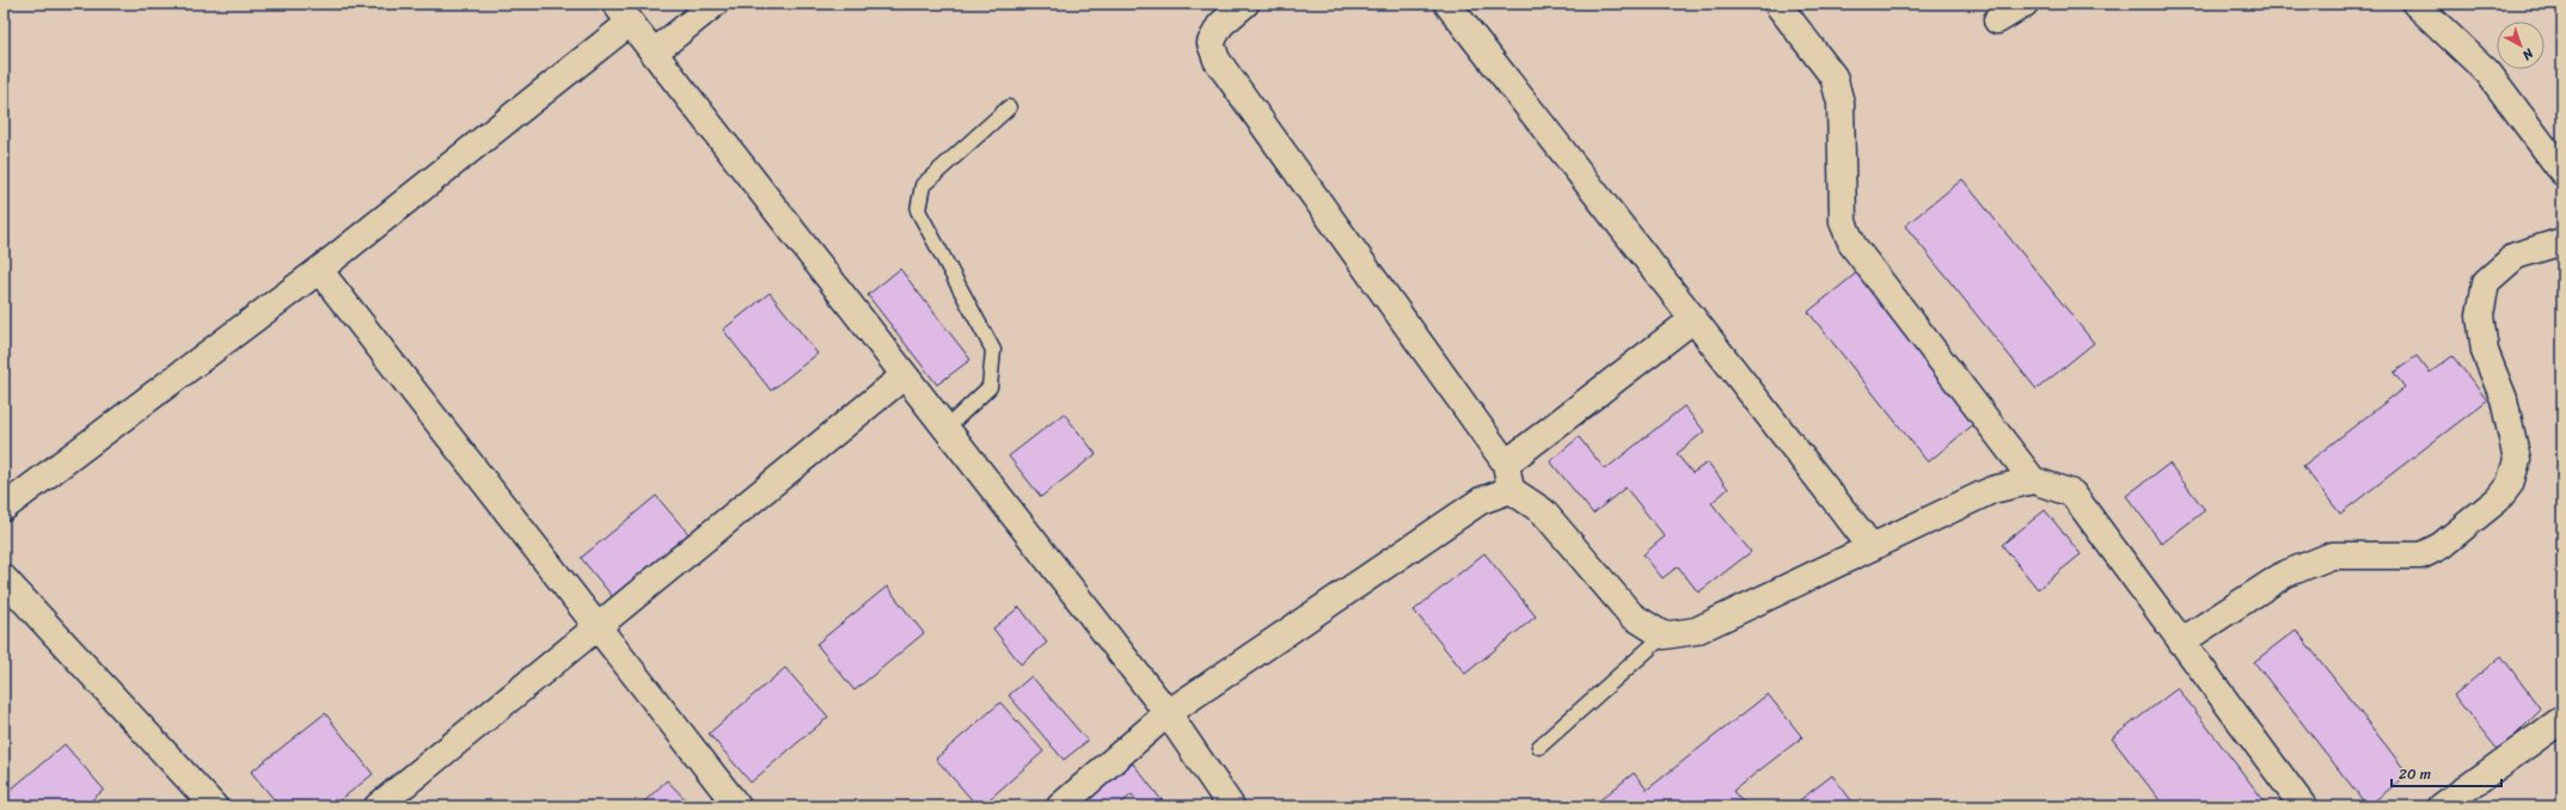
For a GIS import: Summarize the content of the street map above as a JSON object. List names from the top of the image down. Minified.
{"scale_bar":"20 m","north":"bottom right"}
